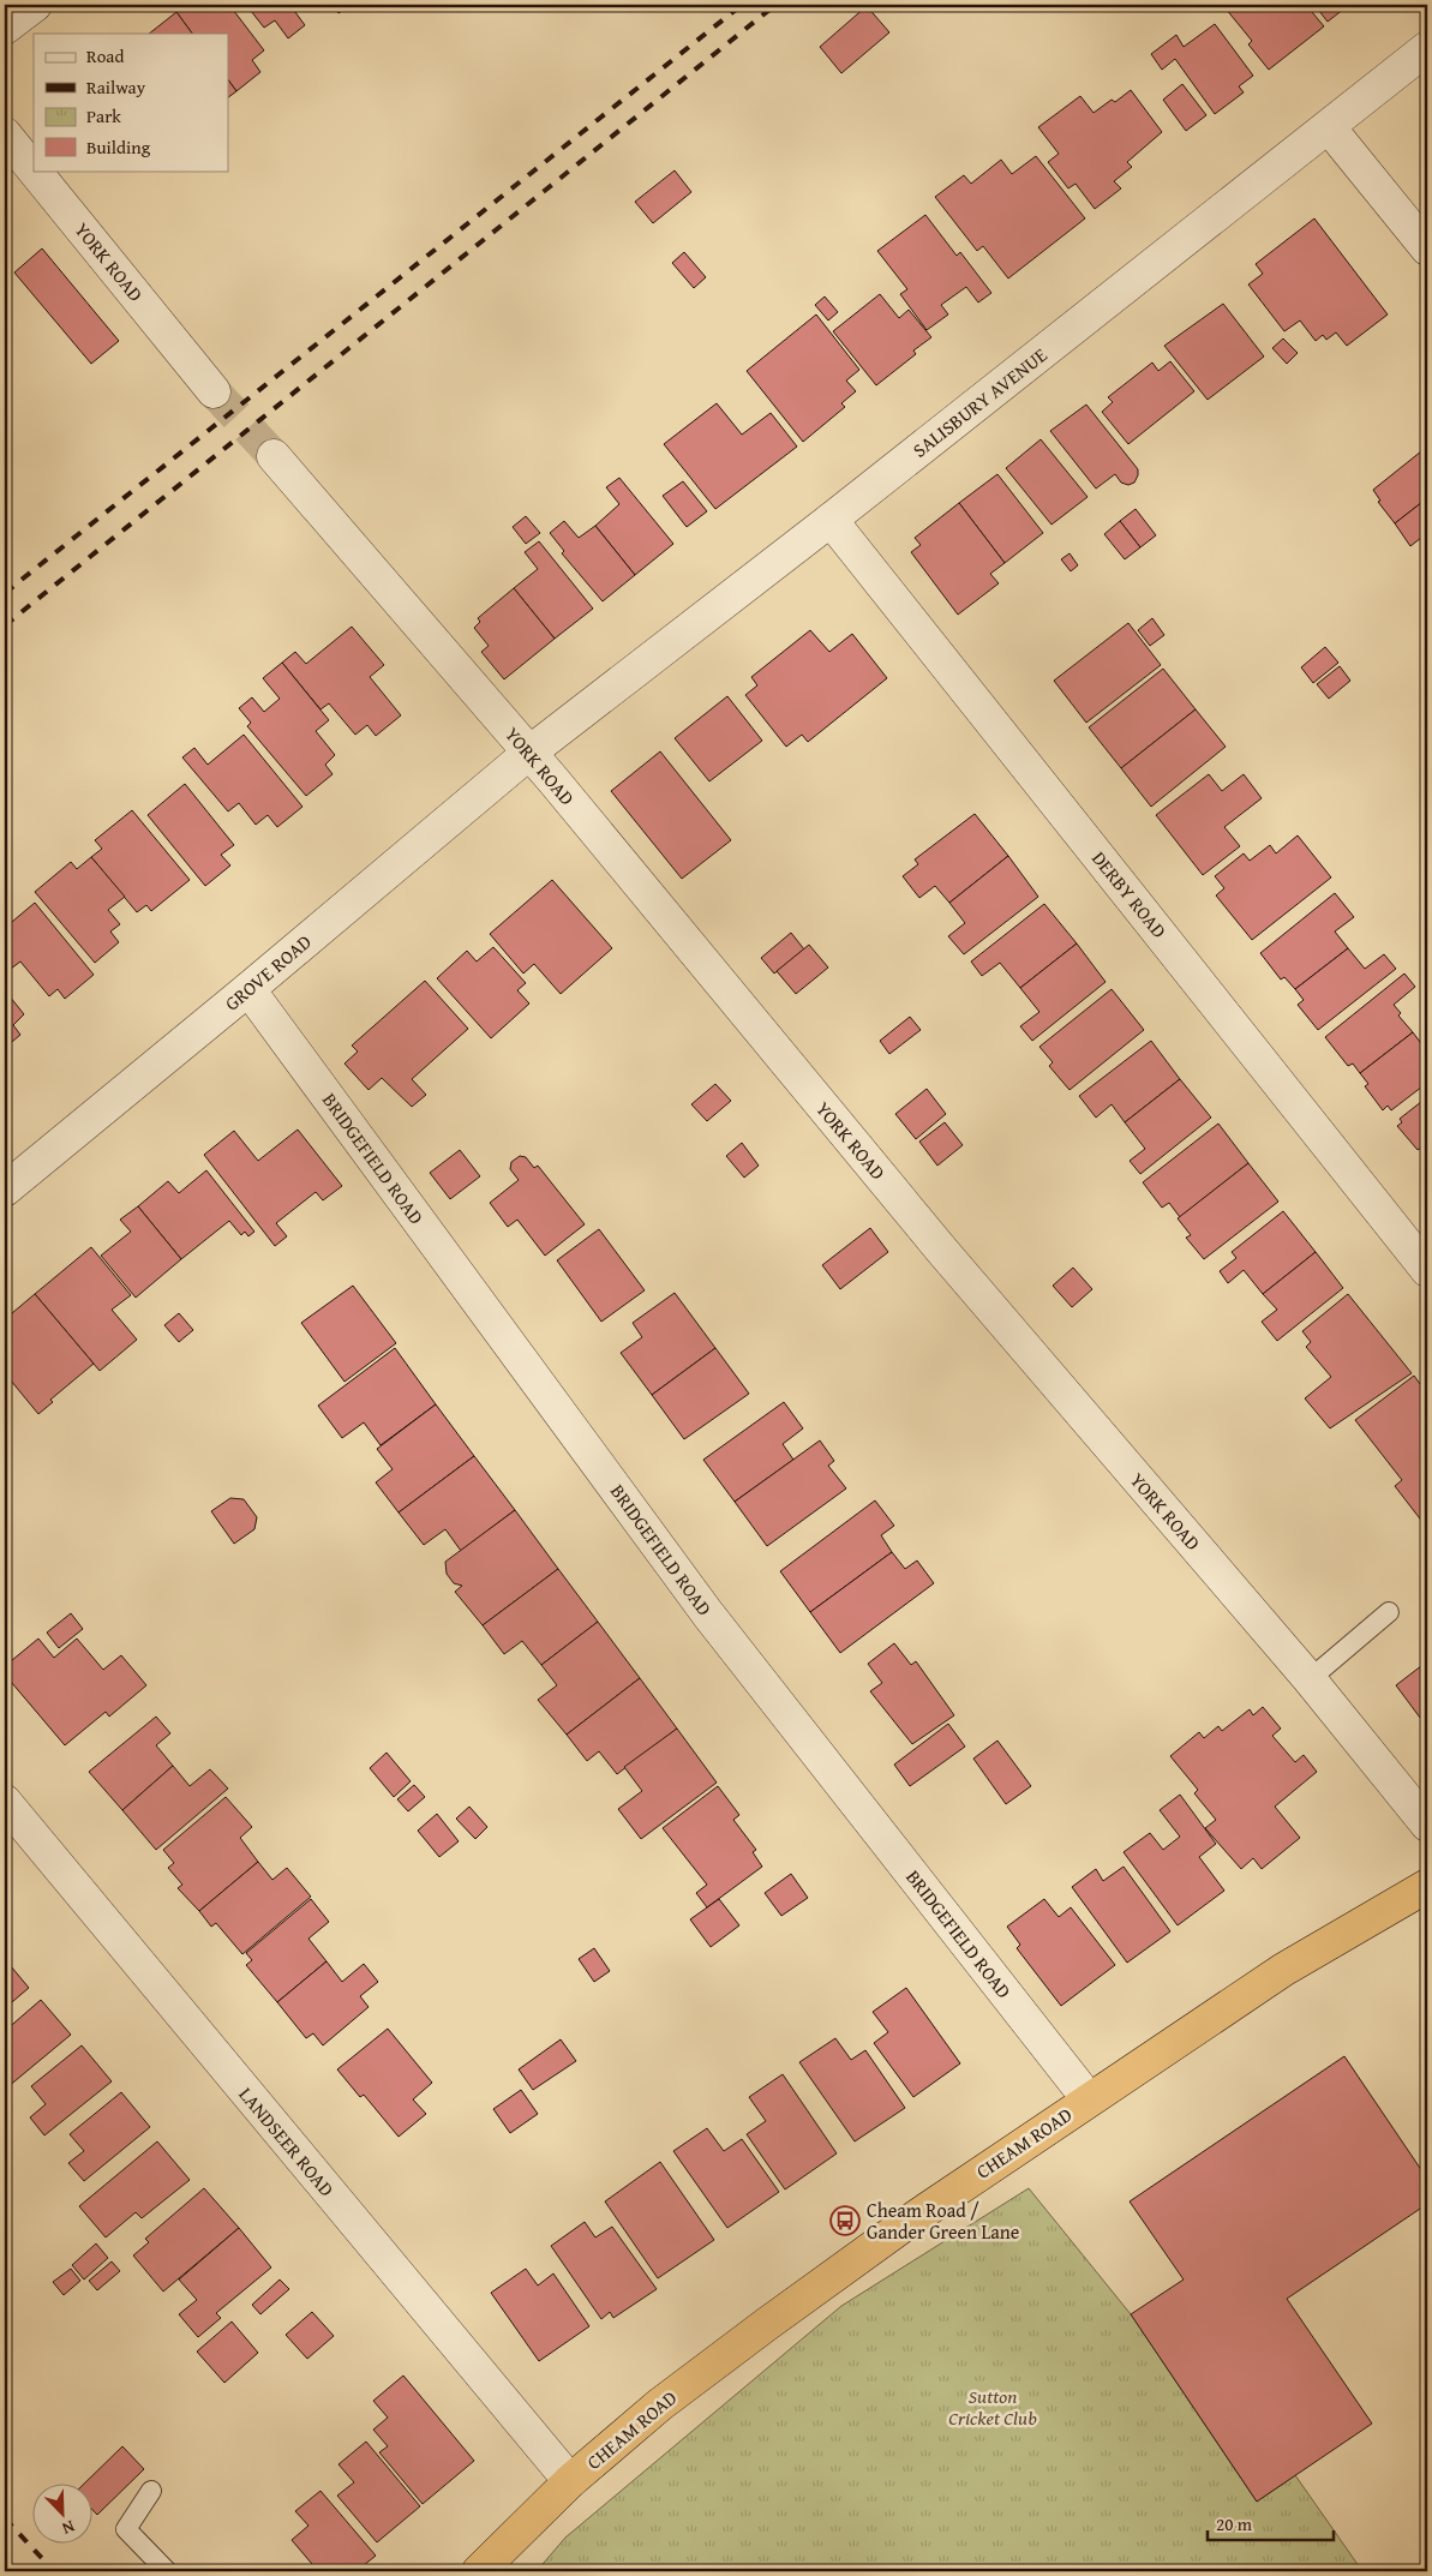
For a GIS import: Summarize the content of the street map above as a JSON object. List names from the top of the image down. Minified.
{"streets":{"highway":["CHEAM ROAD"],"street":["YORK ROAD","SALISBURY AVENUE","DERBY ROAD","GROVE ROAD","BRIDGEFIELD ROAD","LANDSEER ROAD"]},"crossings":[["YORK ROAD","SALISBURY AVENUE"],["YORK ROAD","GROVE ROAD"],["SALISBURY AVENUE","DERBY ROAD"],["SALISBURY AVENUE","GROVE ROAD"],["GROVE ROAD","BRIDGEFIELD ROAD"],["BRIDGEFIELD ROAD","CHEAM ROAD"],["LANDSEER ROAD","CHEAM ROAD"]],"parks":["Sutton Cricket Club"],"places":{"bus stop":["Cheam Road / Gander Green Lane"]},"legend":["Road","Railway","Park","Building"],"scale_bar":"20 m","north":"bottom right"}
